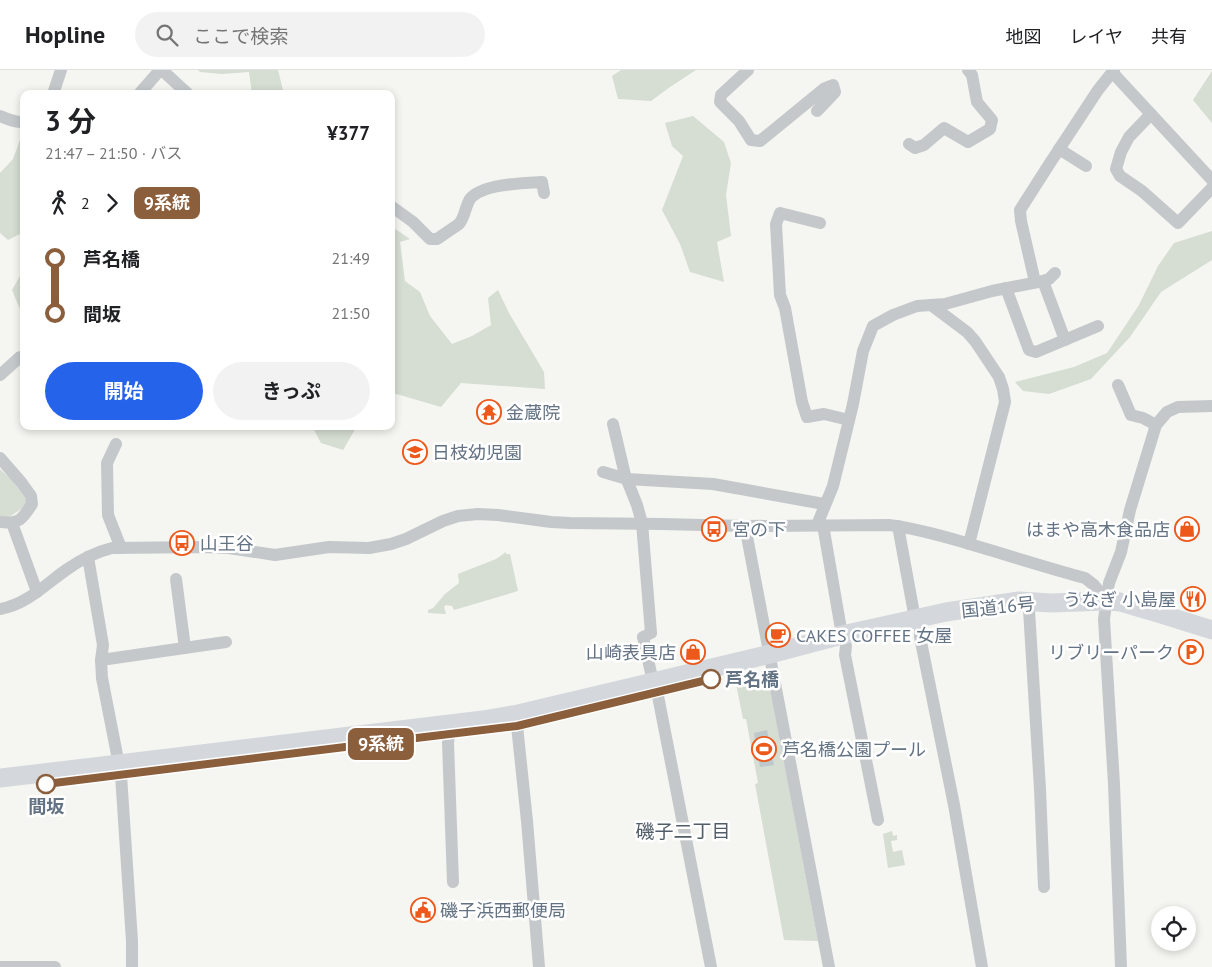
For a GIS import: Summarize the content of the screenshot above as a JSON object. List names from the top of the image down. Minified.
{"streets":{"highway":["国道16号"]},"districts":["磯子二丁目"],"places":{"temple":["金蔵院"],"school or university":["日枝幼児園"],"bus stop":["宮の下","山王谷"],"shop":["はまや高木食品店","山崎表具店"],"restaurant":["うなぎ 小島屋"],"cafe":["CAKES COFFEE 女屋"],"parking":["リブリーパーク"],"other":["芦名橋","間坂"],"sports":["芦名橋公園プール"],"public building":["磯子浜西郵便局"]},"lines":["bus line 9系統"],"page":{"header":"Hopline","search":"ここで検索","nav":["地図","レイヤ","共有"],"on_map":"9系統","heading":["3 分","21:47 – 21:50 · バス","¥377"],"legs":["2","9系統"],"list":[{"name":"芦名橋","value":"21:49"},{"name":"間坂","value":"21:50"}],"buttons":["開始","きっぷ"]}}
